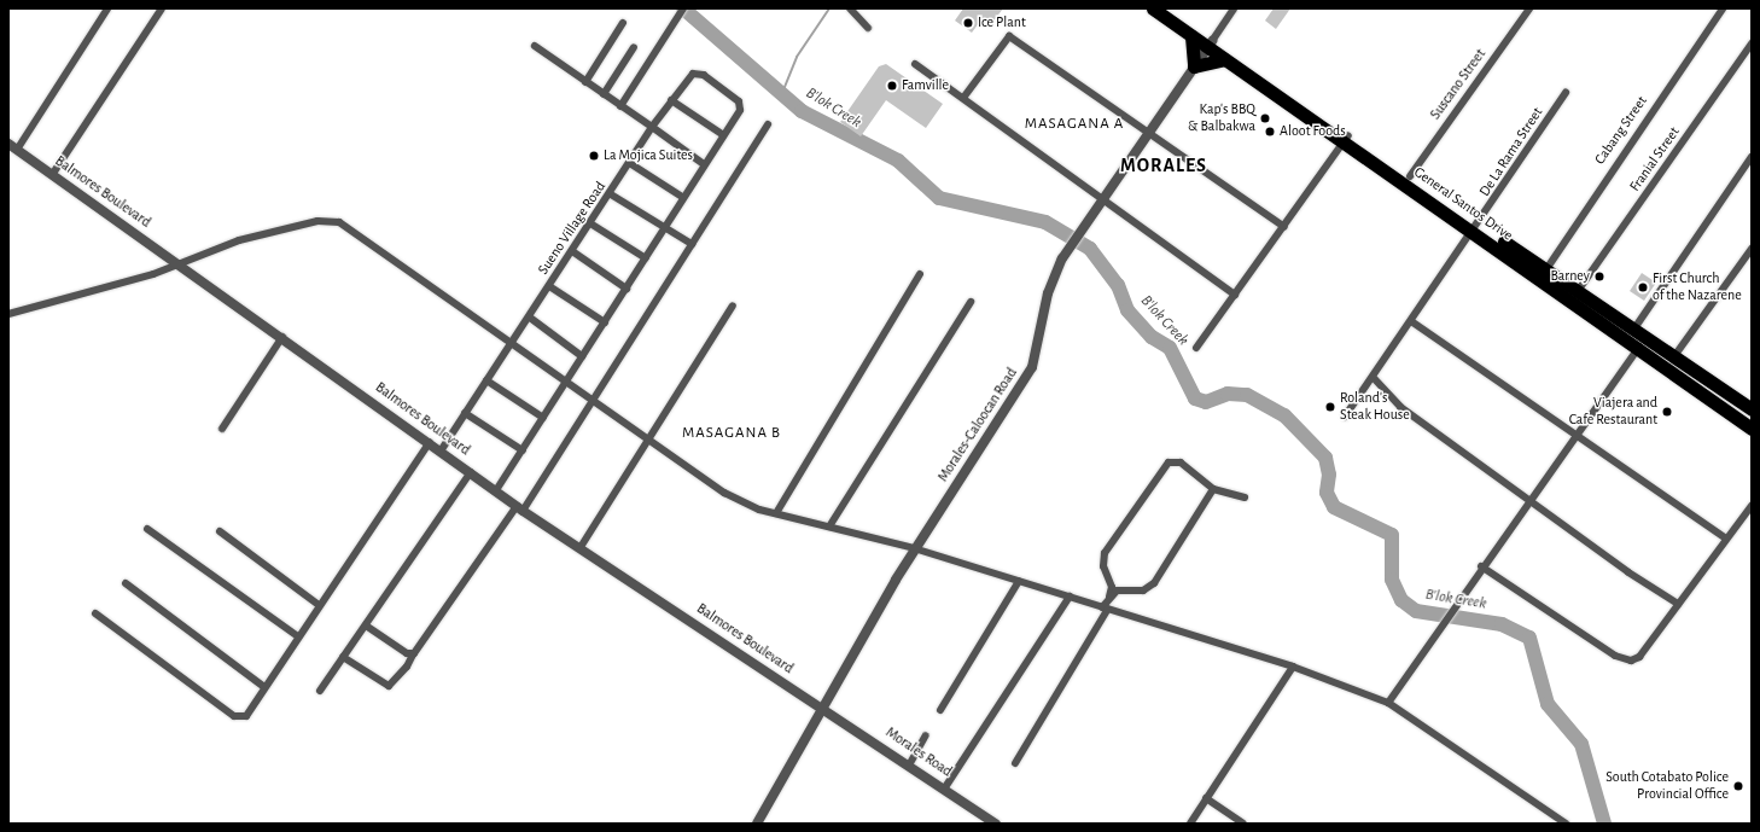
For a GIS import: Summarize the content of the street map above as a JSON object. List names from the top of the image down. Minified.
{"streets":{"highway":["General Santos Drive"],"street":["Suscano Street","Cabang Street","De La Rama Street","Franial Street","Balmores Boulevard","Sueno Village Road","Morales-Caloocan Road","Morales Road"]},"crossings":[["Suscano Street","General Santos Drive"],["Cabang Street","General Santos Drive"],["De La Rama Street","General Santos Drive"],["Franial Street","General Santos Drive"],["Balmores Boulevard","Sueno Village Road"],["Balmores Boulevard","Morales-Caloocan Road"],["Balmores Boulevard","Morales Road"],["General Santos Drive","Morales-Caloocan Road"],["Morales-Caloocan Road","Morales Road"]],"districts":["MASAGANA A","MORALES","MASAGANA B"],"water":["B'lok Creek"],"places":["Ice Plant","Famville","Kap's BBQ & Balbakwa","Aloot Foods","La Mojica Suites","Barney","First Church of the Nazarene","Roland's Steak House","Viajera and Cafe Restaurant","South Cotabato Police Provincial Office"]}
